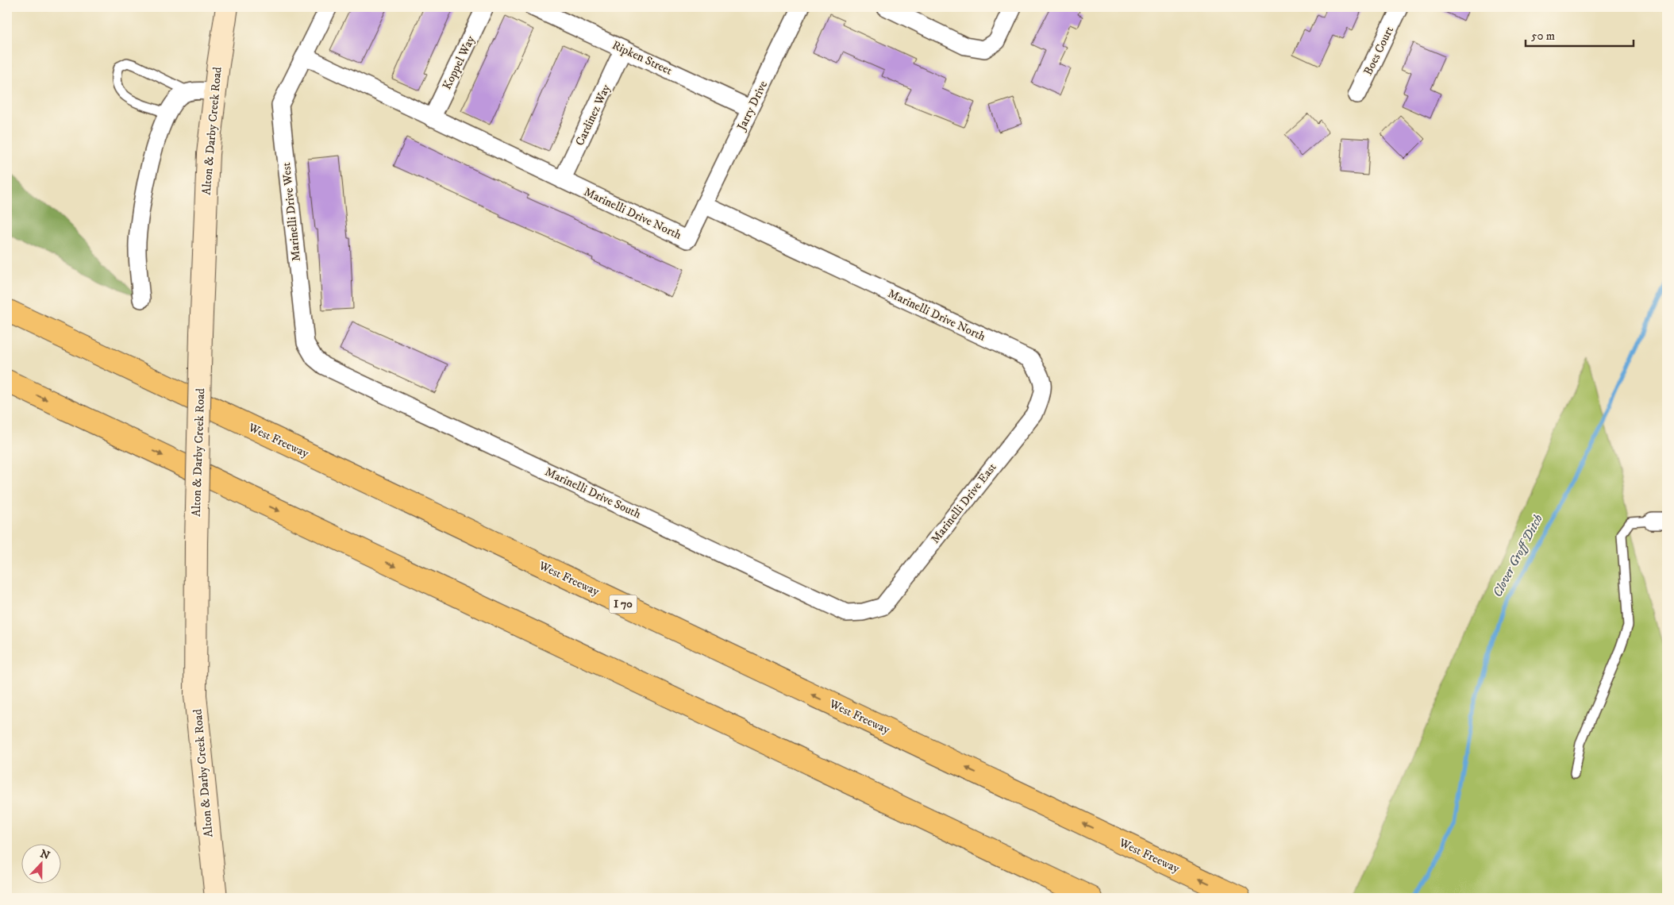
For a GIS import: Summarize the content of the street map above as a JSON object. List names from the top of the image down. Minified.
{"streets":{"highway":["West Freeway","I 70"],"main road":["Alton & Darby Creek Road"],"street":["Boes Court","Ripken Street","Koppel Way","Jarry Drive","Cardinez Way","Marinelli Drive West","Marinelli Drive North","Marinelli Drive South","Marinelli Drive East"]},"crossings":[["Ripken Street","Jarry Drive"],["Ripken Street","Cardinez Way"],["Koppel Way","Marinelli Drive North"],["Jarry Drive","Marinelli Drive North"],["Cardinez Way","Marinelli Drive North"],["Marinelli Drive West","Marinelli Drive North"],["Marinelli Drive West","Marinelli Drive South"],["Marinelli Drive North","Marinelli Drive East"],["Marinelli Drive South","Marinelli Drive East"]],"water":["Clover Groff Ditch"],"scale_bar":"50 m","north":"top"}
